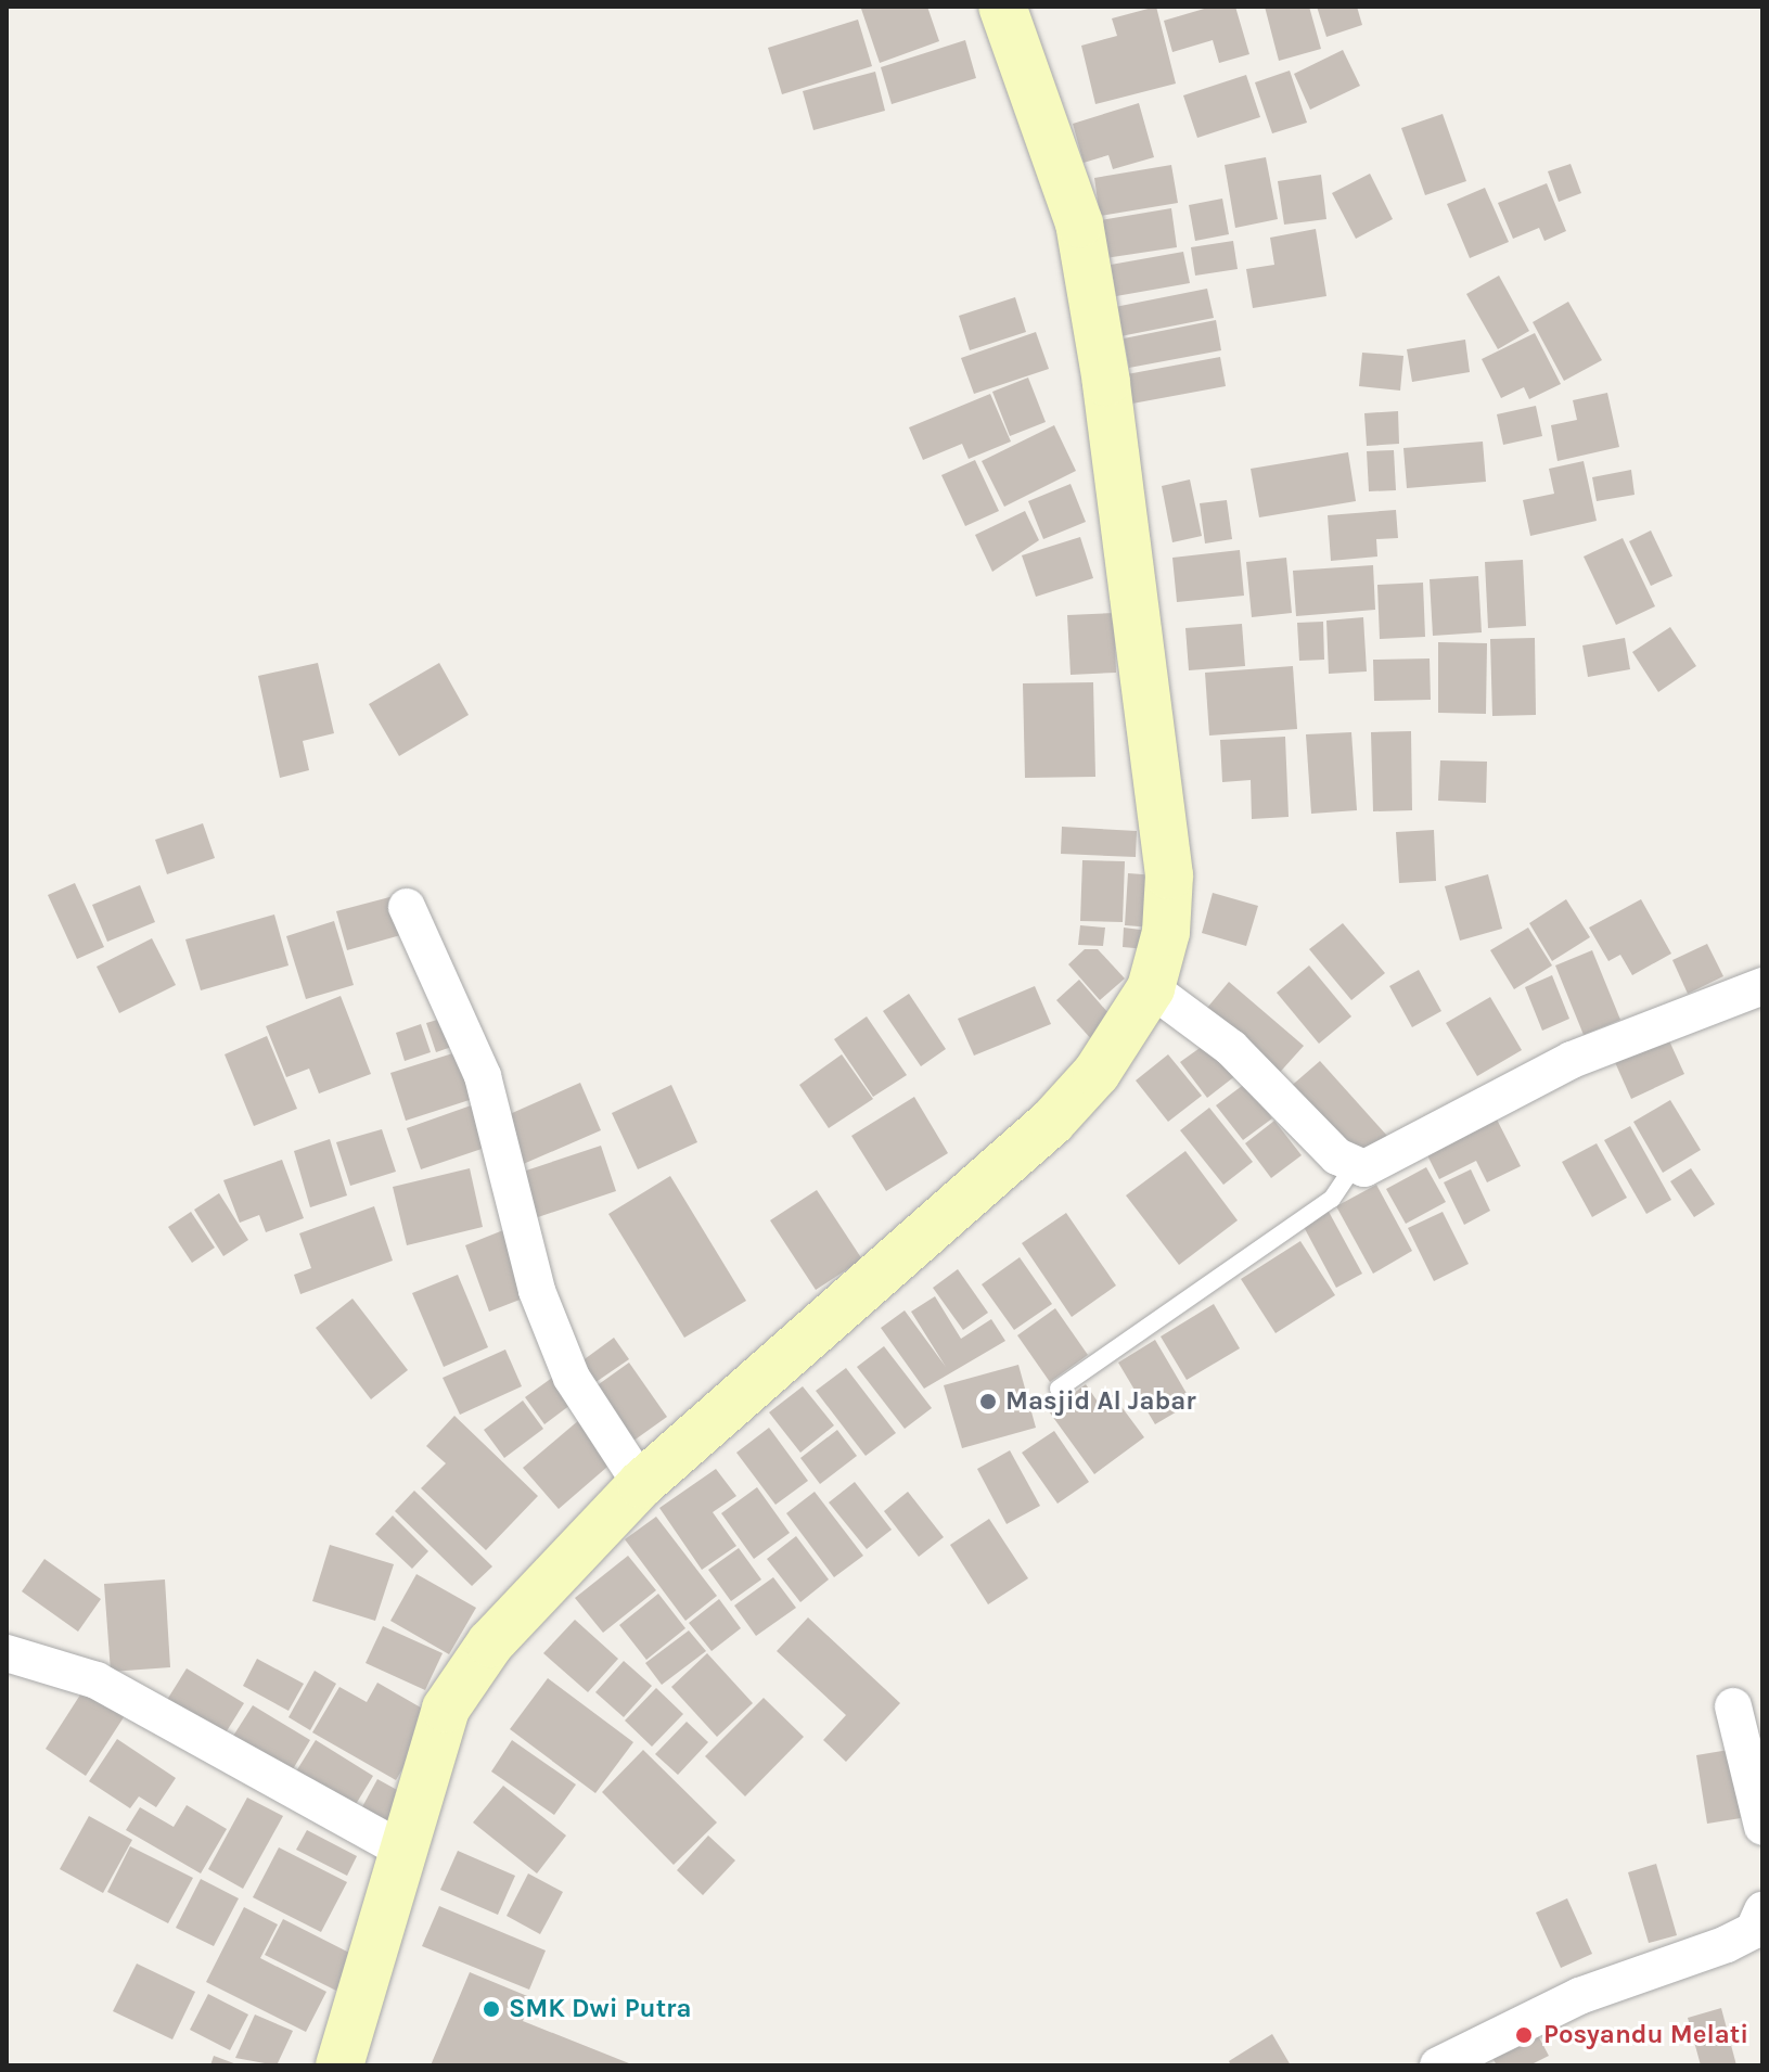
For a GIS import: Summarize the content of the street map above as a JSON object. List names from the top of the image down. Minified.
{"places":["Masjid Al Jabar","SMK Dwi Putra","Posyandu Melati"]}
